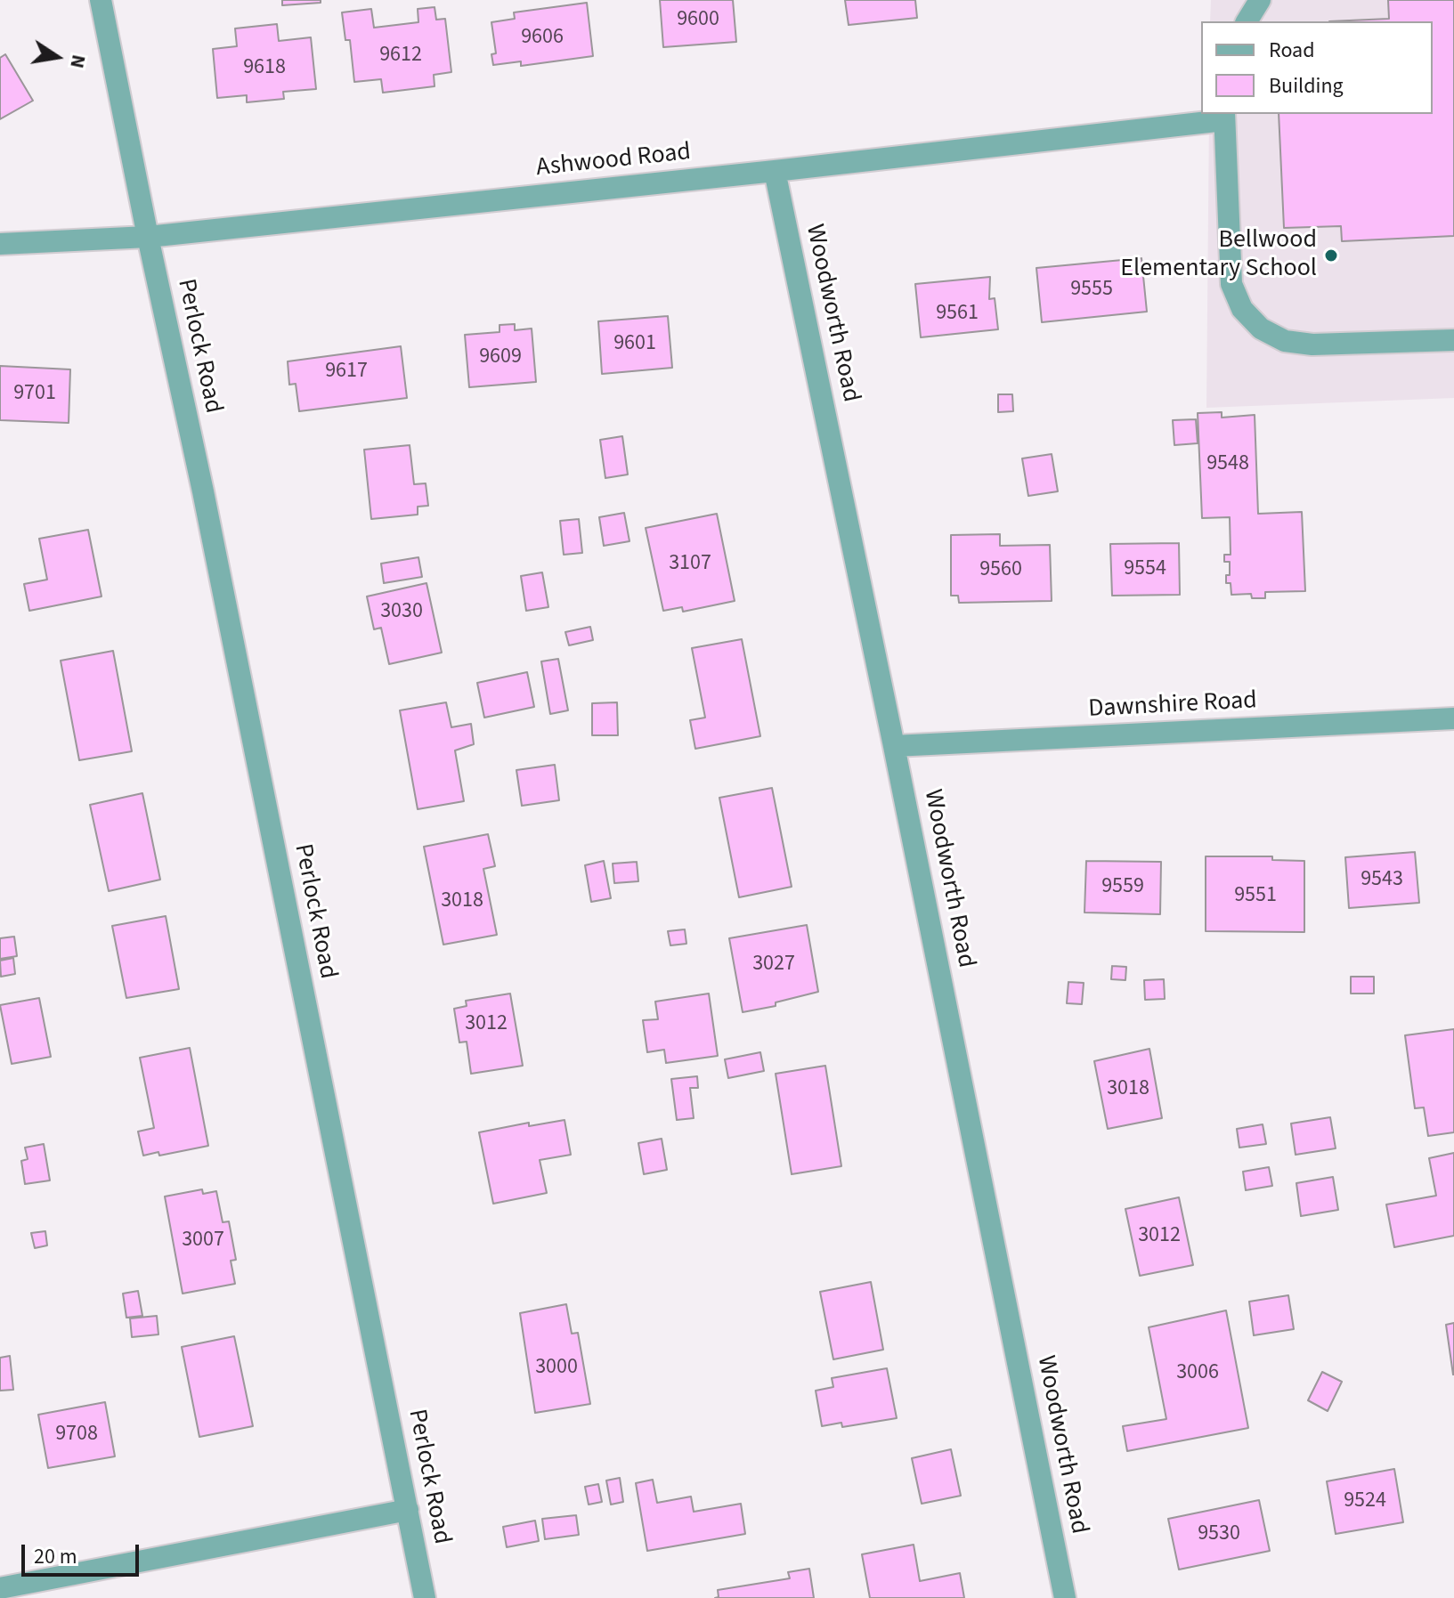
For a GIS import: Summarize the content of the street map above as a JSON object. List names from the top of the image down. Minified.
{"streets":{"street":["Ashwood Road","Woodworth Road","Perlock Road","Dawnshire Road"]},"crossings":[["Ashwood Road","Woodworth Road"],["Ashwood Road","Perlock Road"],["Woodworth Road","Dawnshire Road"]],"places":["Bellwood Elementary School"],"house_numbers":["9600","9606","9612","9618","9555","9561","9601","9609","9617","9701","9548","3107","9554","9560","3030","9543","9559","9551","3018","3027","3012","3018","3012","3007","3000","3006","9708","9524","9530"],"legend":["Road","Building"],"scale_bar":"20 m","north":"right"}
